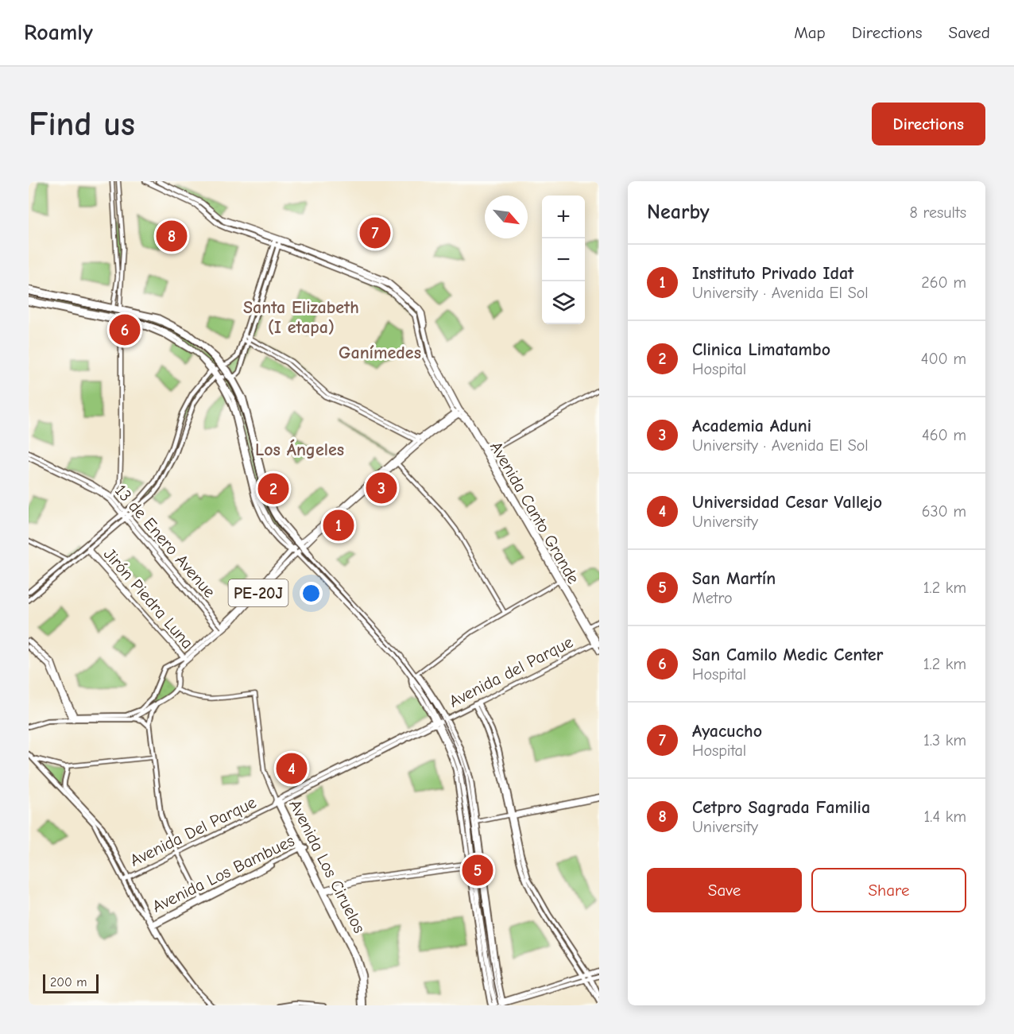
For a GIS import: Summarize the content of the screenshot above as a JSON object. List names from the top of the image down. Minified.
{"streets":{"main road":["Avenida Canto Grande","13 de Enero Avenue","PE-20J","Avenida del Parque","Avenida Los Ciruelos","Avenida Los Bambues"],"street":["Jirón Piedra Luna","Avenida Del Parque"]},"crossings":[["Avenida Canto Grande","PE-20J"],["Avenida Canto Grande","Avenida del Parque"],["13 de Enero Avenue","PE-20J"],["PE-20J","Jirón Piedra Luna"],["PE-20J","Avenida Los Ciruelos"],["Avenida del Parque","Avenida Del Parque"],["Avenida del Parque","Avenida Los Ciruelos"],["Avenida Del Parque","Avenida Los Ciruelos"],["Avenida Los Ciruelos","Avenida Los Bambues"]],"districts":["Santa Elizabeth (I etapa)","Ganímedes","Los Ángeles"],"scale_bar":"200 m","north":"bottom right","page":{"header":"Roamly","nav":["Map","Directions","Saved"],"buttons":["Directions",["Save","Share"]],"title":"Find us","heading":["Nearby","8 results"],"map_buttons":["+","−"],"pins":["7","8","6","3","2","1","4","5"],"list":[{"mark":"1","name":"Instituto Privado Idat","note":"University · Avenida El Sol","value":"260 m"},{"mark":"2","name":"Clinica Limatambo","note":"Hospital","value":"400 m"},{"mark":"3","name":"Academia Aduni","note":"University · Avenida El Sol","value":"460 m"},{"mark":"4","name":"Universidad Cesar Vallejo","note":"University","value":"630 m"},{"mark":"5","name":"San Martín","note":"Metro","value":"1.2 km"},{"mark":"6","name":"San Camilo Medic Center","note":"Hospital","value":"1.2 km"},{"mark":"7","name":"Ayacucho","note":"Hospital","value":"1.3 km"},{"mark":"8","name":"Cetpro Sagrada Familia","note":"University","value":"1.4 km"}],"scale":"200 m"}}
